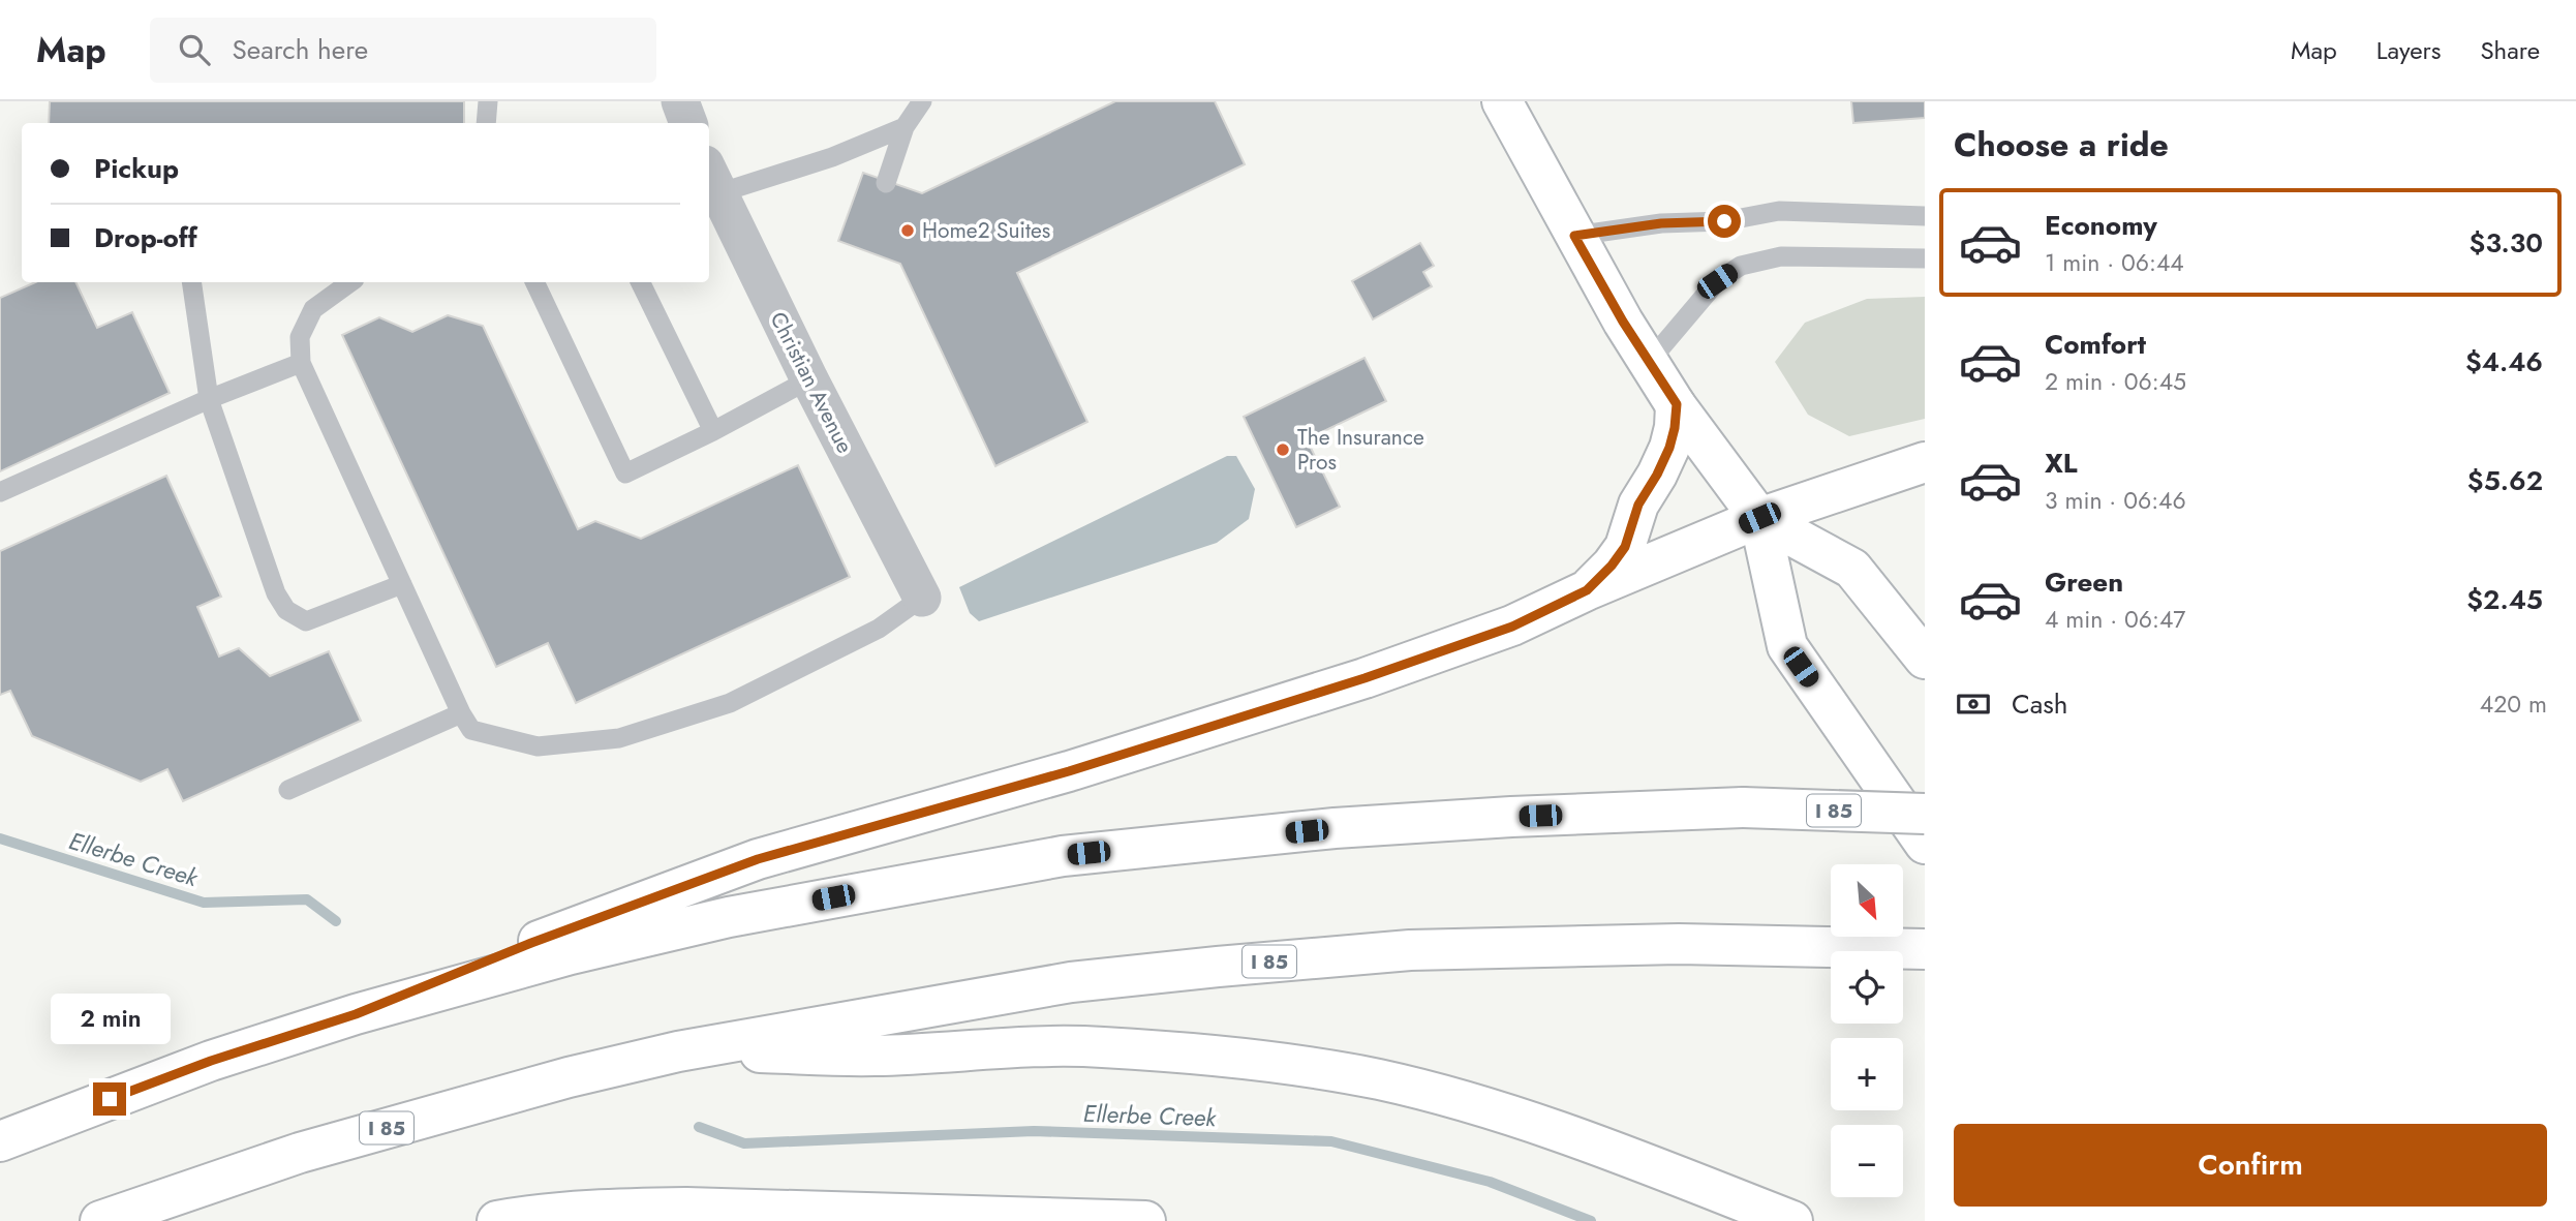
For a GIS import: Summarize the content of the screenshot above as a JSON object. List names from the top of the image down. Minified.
{"streets":{"main road":["I 85"],"street":["Christian Avenue"]},"water":["Ellerbe Creek"],"places":["Home2 Suites","The Insurance Pros"],"north":"bottom right","page":{"header":"Map","search":"Search here","nav":["Map","Layers","Share"],"heading":"Choose a ride","banner":["Pickup","Drop-off"],"list":[{"name":"Economy","note":"1 min · 06:44","value":"$3.30"},{"name":"Comfort","note":"2 min · 06:45","value":"$4.46"},{"name":"XL","note":"3 min · 06:46","value":"$5.62"},{"name":"Green","note":"4 min · 06:47","value":"$2.45"}],"pay":["Cash","420 m"],"map_buttons":["+","−"],"bubble":"2 min","buttons":"Confirm"}}
